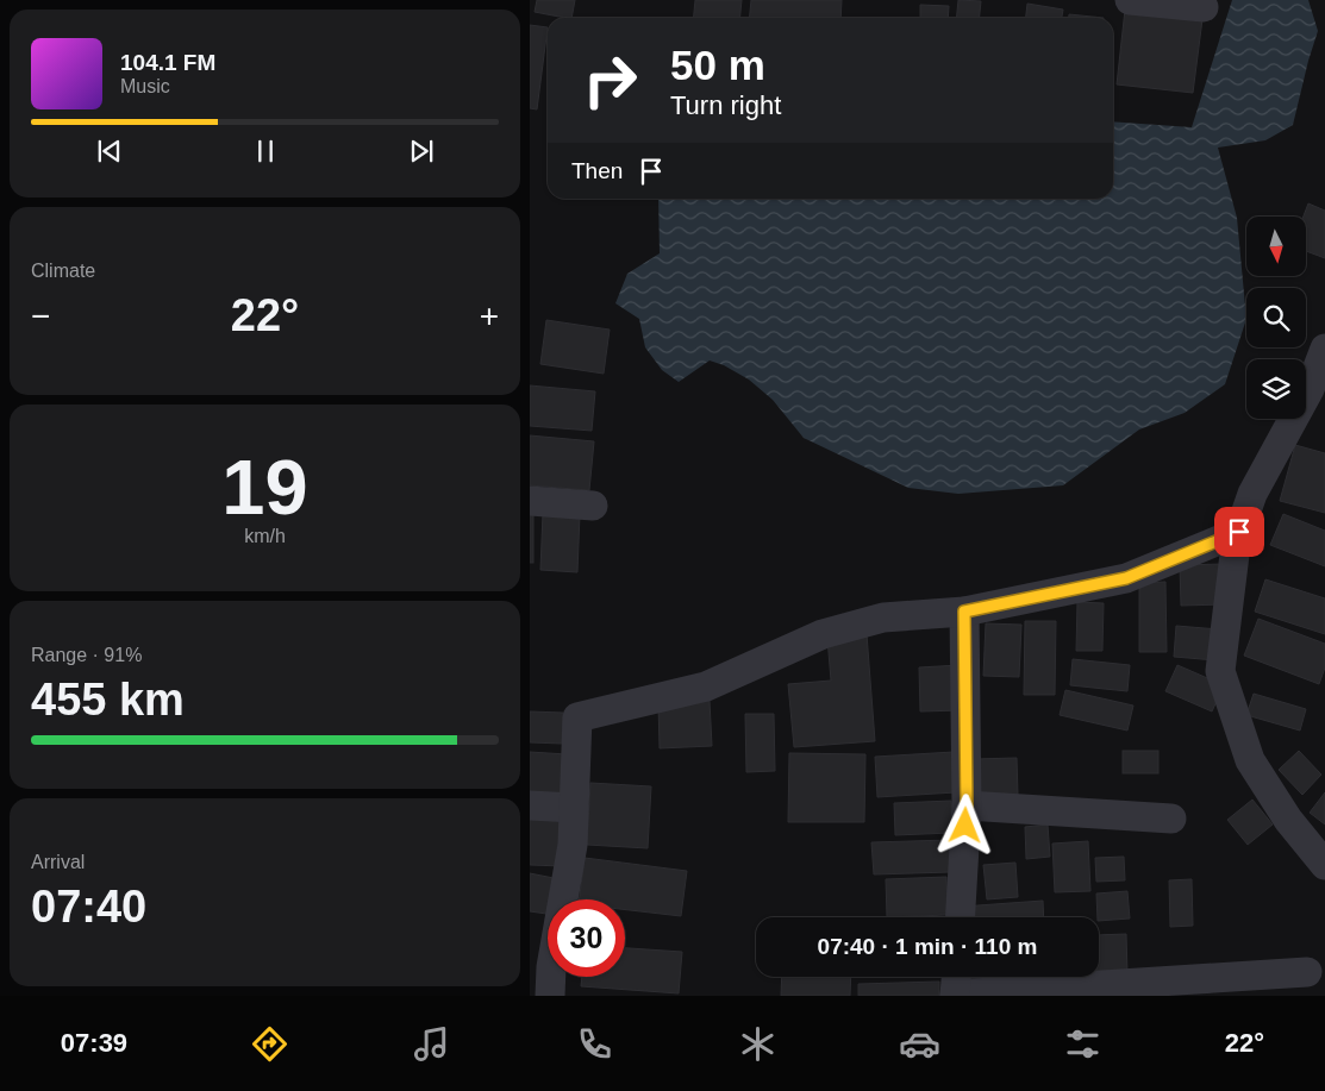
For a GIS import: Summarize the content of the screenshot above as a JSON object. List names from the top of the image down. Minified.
{"north":"bottom","page":{"turn":["50 m","Turn right"],"song":["104.1 FM","Music"],"then":"Then","tile":["Climate",["19","km/h"],["Range · 91%","455 km"],["Arrival","07:40"]],"heat":["−","22°","+"],"limit":"30","trip":"07:40 · 1 min · 110 m","tabs":["07:39","22°"]}}
